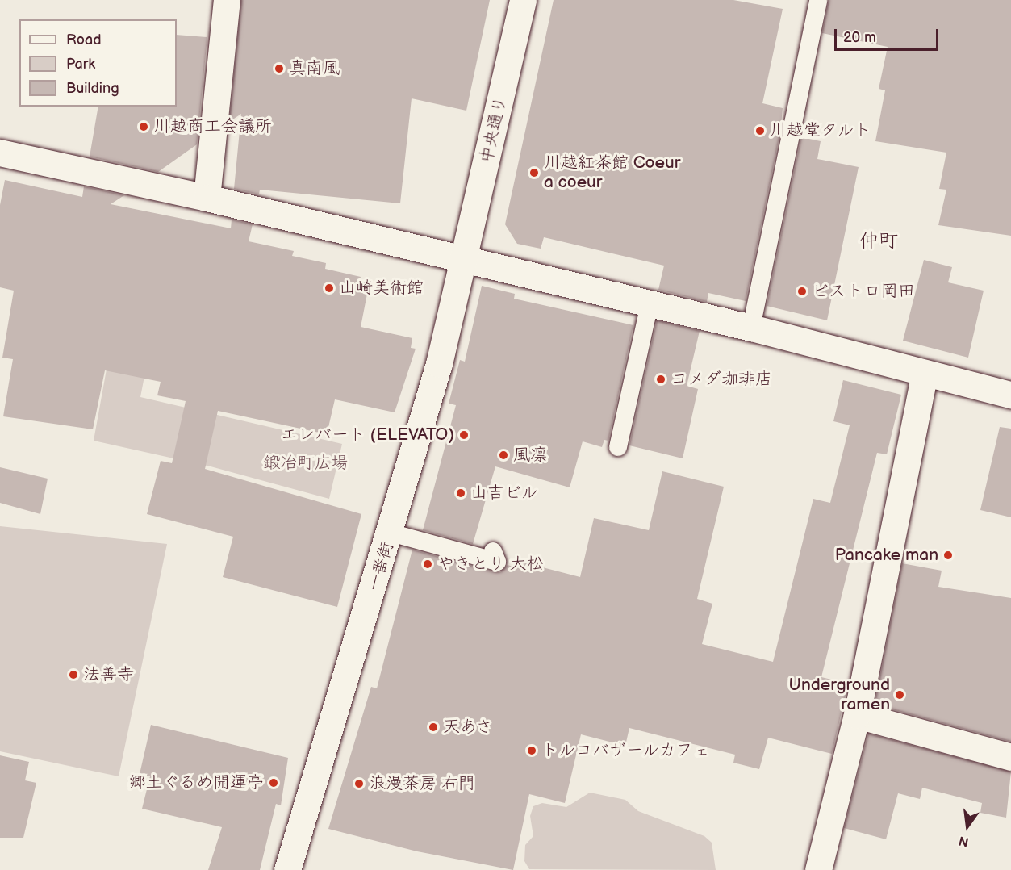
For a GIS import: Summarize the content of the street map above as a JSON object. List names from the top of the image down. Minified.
{"streets":{"street":["中央通り","一番街"]},"crossings":[["中央通り","一番街"]],"districts":["仲町"],"parks":["鍛冶町広場"],"places":["真南風","川越商工会議所","川越堂タルト","川越紅茶館 Coeur a coeur","山崎美術館","ビストロ岡田","コメダ珈琲店","エレバート (ELEVATO)","風凛","山吉ビル","Pancake man","やきとり 大松","法善寺","Underground ramen","天あさ","トルコバザールカフェ","郷土ぐるめ開運亭","浪漫茶房 右門"],"legend":["Road","Park","Building"],"scale_bar":"20 m","north":"bottom"}
